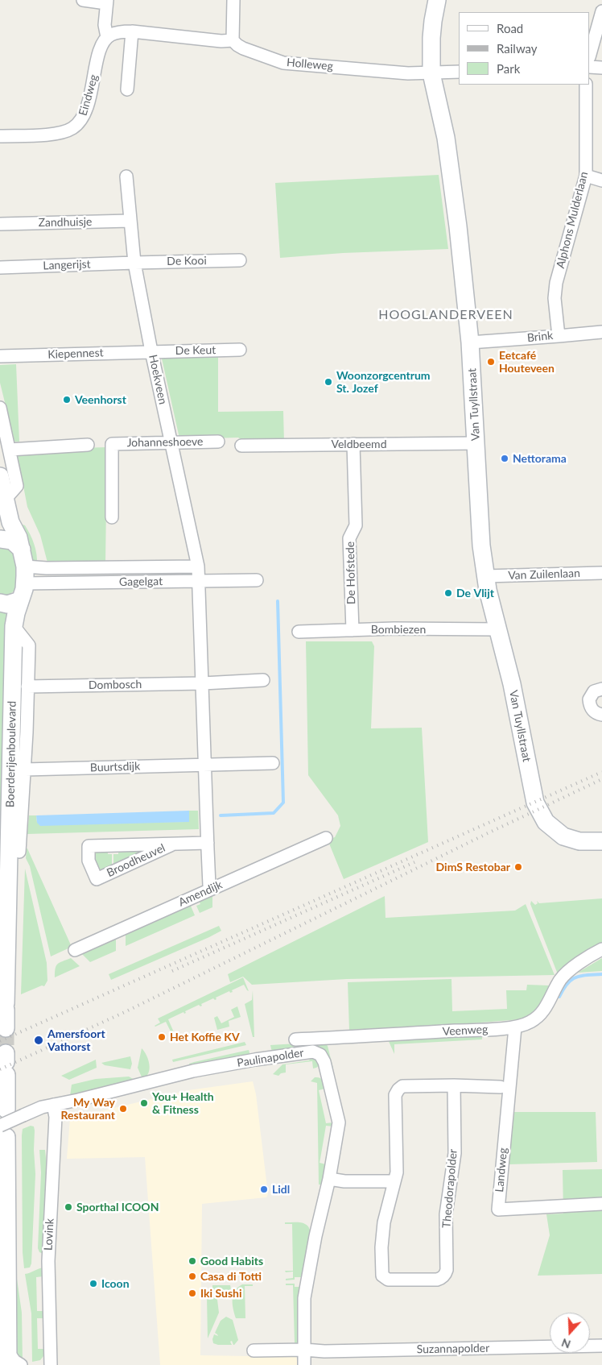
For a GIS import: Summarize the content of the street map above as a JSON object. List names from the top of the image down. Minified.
{"streets":{"street":["Holleweg","Eindweg","Alphons Mulderlaan","Zandhuisje","De Kooi","Langerijst","Brink","De Keut","Kiepennest","Hoekveen","Van Tuyllstraat","Johanneshoeve","Veldbeemd","De Hofstede","Van Zuilenlaan","Gagelgat","Bombiezen","Dombosch","Boerderijenboulevard","Buurtsdijk","Broodheuvel","Amendijk","Veenweg","Paulinapolder","Landweg","Theodorapolder","Lovink","Suzannapolder"]},"crossings":[["Holleweg","Van Tuyllstraat"],["Alphons Mulderlaan","Brink"],["Zandhuisje","Hoekveen"],["De Kooi","Langerijst"],["De Kooi","Hoekveen"],["Langerijst","Hoekveen"],["Brink","Van Tuyllstraat"],["De Keut","Kiepennest"],["De Keut","Hoekveen"],["Kiepennest","Hoekveen"],["Hoekveen","Johanneshoeve"],["Hoekveen","Gagelgat"],["Van Tuyllstraat","Veldbeemd"],["Van Tuyllstraat","Van Zuilenlaan"],["Van Tuyllstraat","Bombiezen"],["Veldbeemd","De Hofstede"],["De Hofstede","Bombiezen"],["Gagelgat","Boerderijenboulevard"],["Dombosch","Boerderijenboulevard"],["Boerderijenboulevard","Buurtsdijk"],["Veenweg","Landweg"],["Paulinapolder","Lovink"],["Paulinapolder","Suzannapolder"]],"districts":["HOOGLANDERVEEN"],"places":["Eetcafé Houteveen","Woonzorgcentrum St. Jozef","Veenhorst","Nettorama","De Vlijt","DimS Restobar","Het Koffie KV","Amersfoort Vathorst","You+ Health & Fitness","My Way Restaurant","Lidl","Sporthal ICOON","Good Habits","Casa di Totti","Icoon","Iki Sushi"],"legend":["Road","Railway","Park"],"north":"bottom"}
